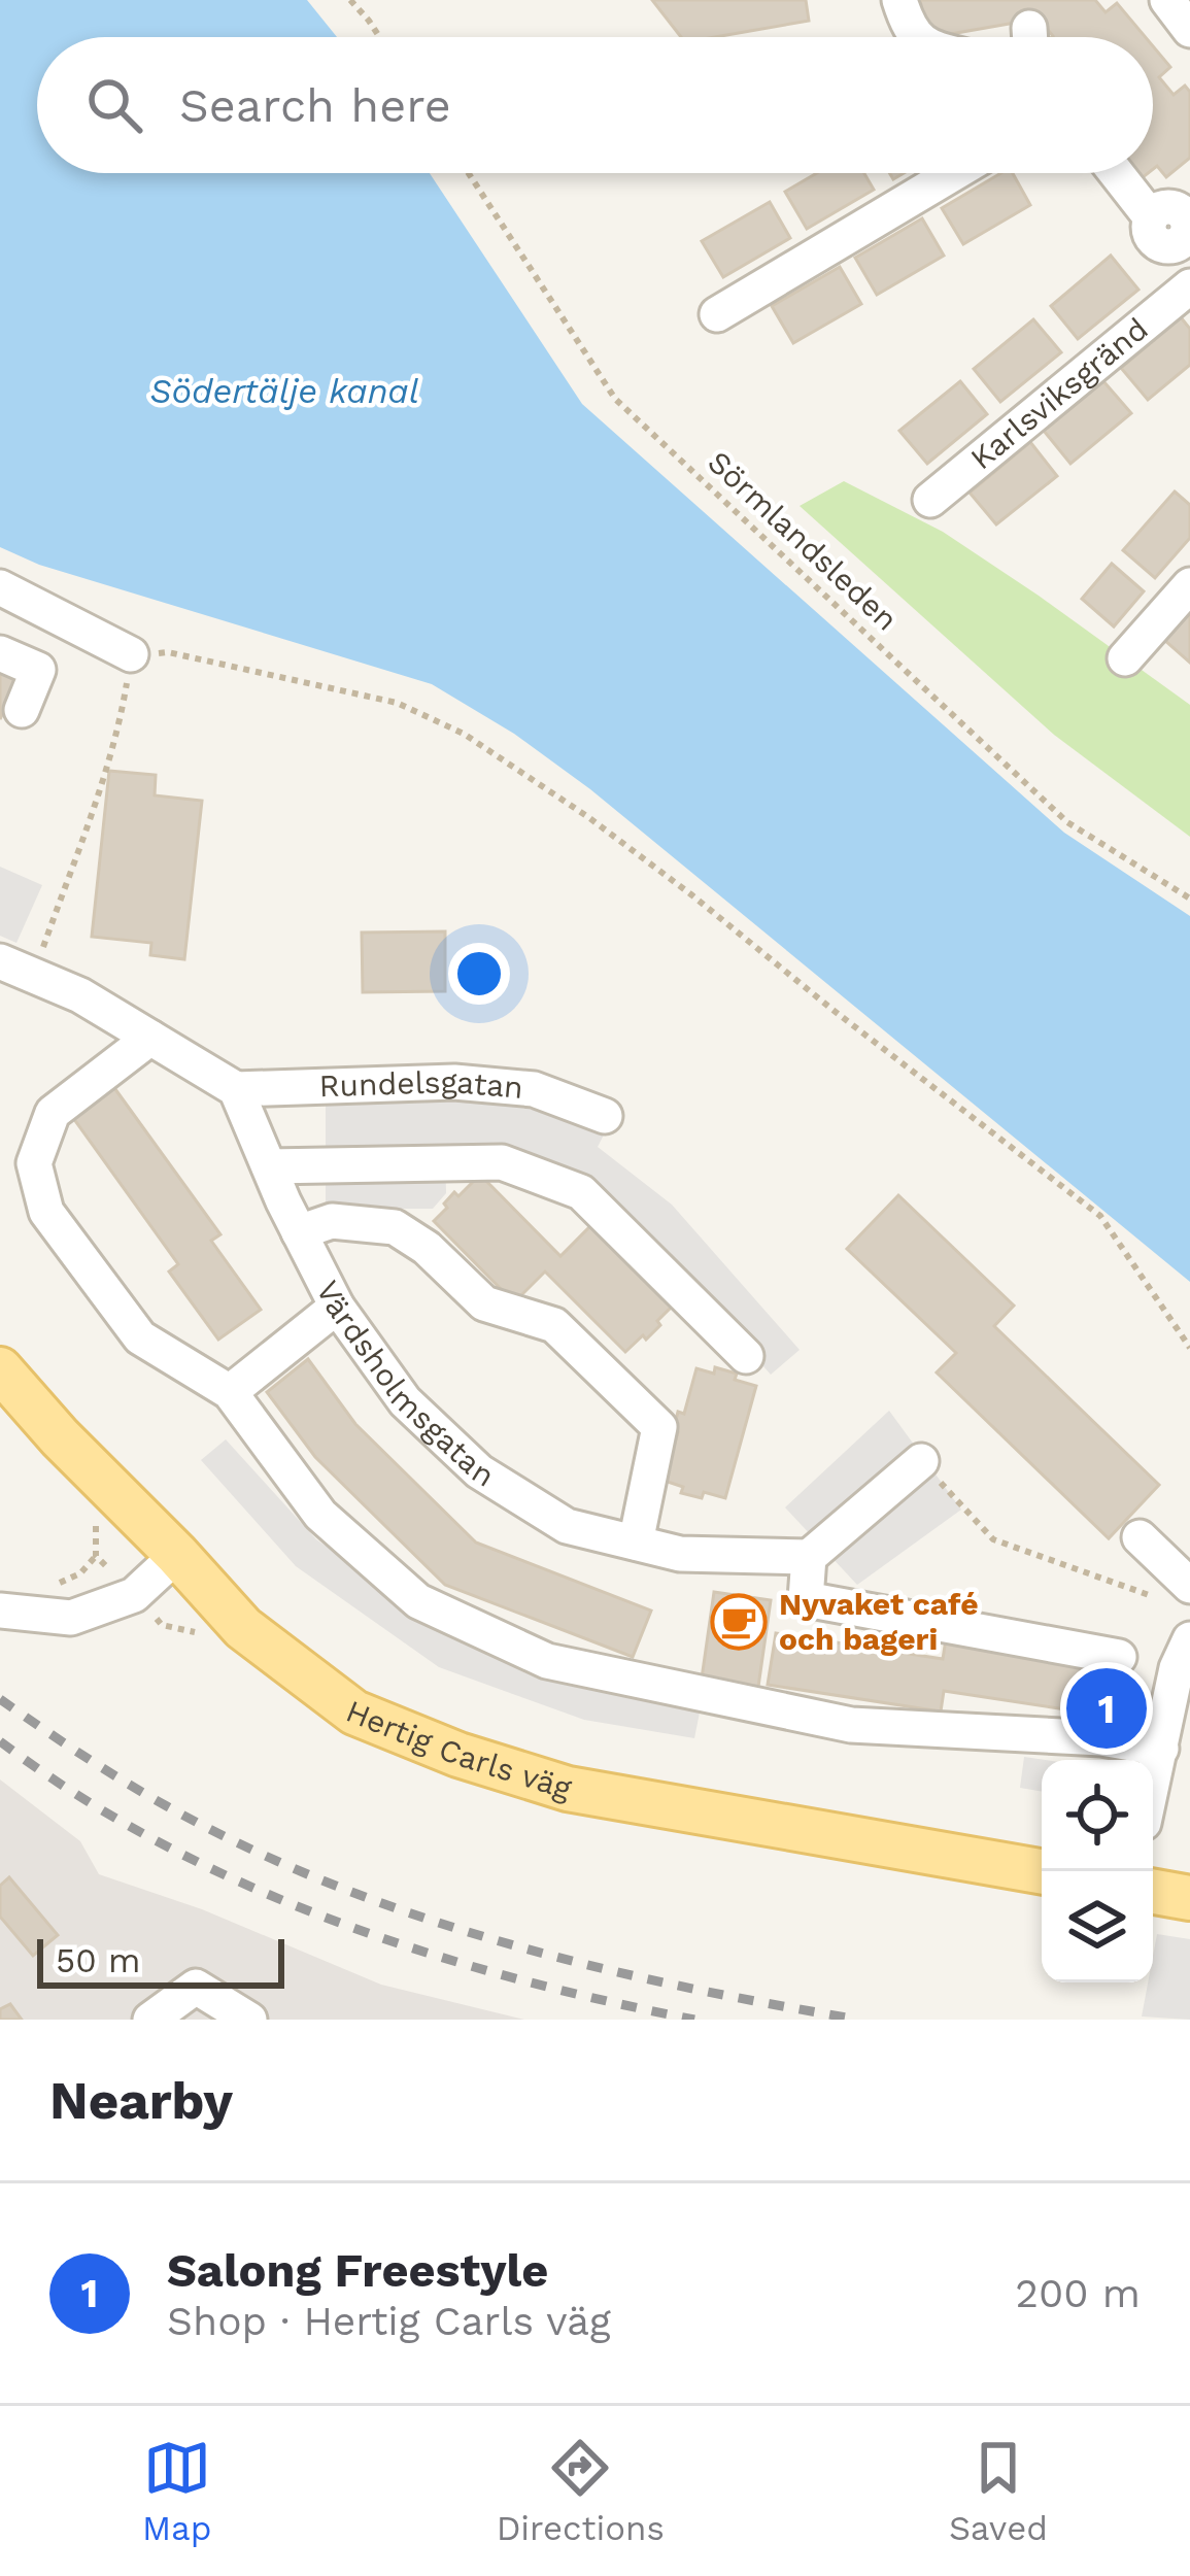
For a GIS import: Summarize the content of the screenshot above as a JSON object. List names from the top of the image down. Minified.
{"streets":{"main road":["Hertig Carls väg"],"street":["Karlsviksgränd","Rundelsgatan","Värdsholmsgatan"],"path":["Sörmlandsleden"]},"crossings":[["Rundelsgatan","Värdsholmsgatan"]],"water":["Södertälje kanal"],"places":{"cafe":["Nyvaket café och bageri"]},"scale_bar":"50 m","page":{"search":"Search here","pins":"1","scale":"50 m","heading":"Nearby","list":[{"mark":"1","name":"Salong Freestyle","note":"Shop · Hertig Carls väg","value":"200 m"}],"nav":["Map","Directions","Saved"]}}
